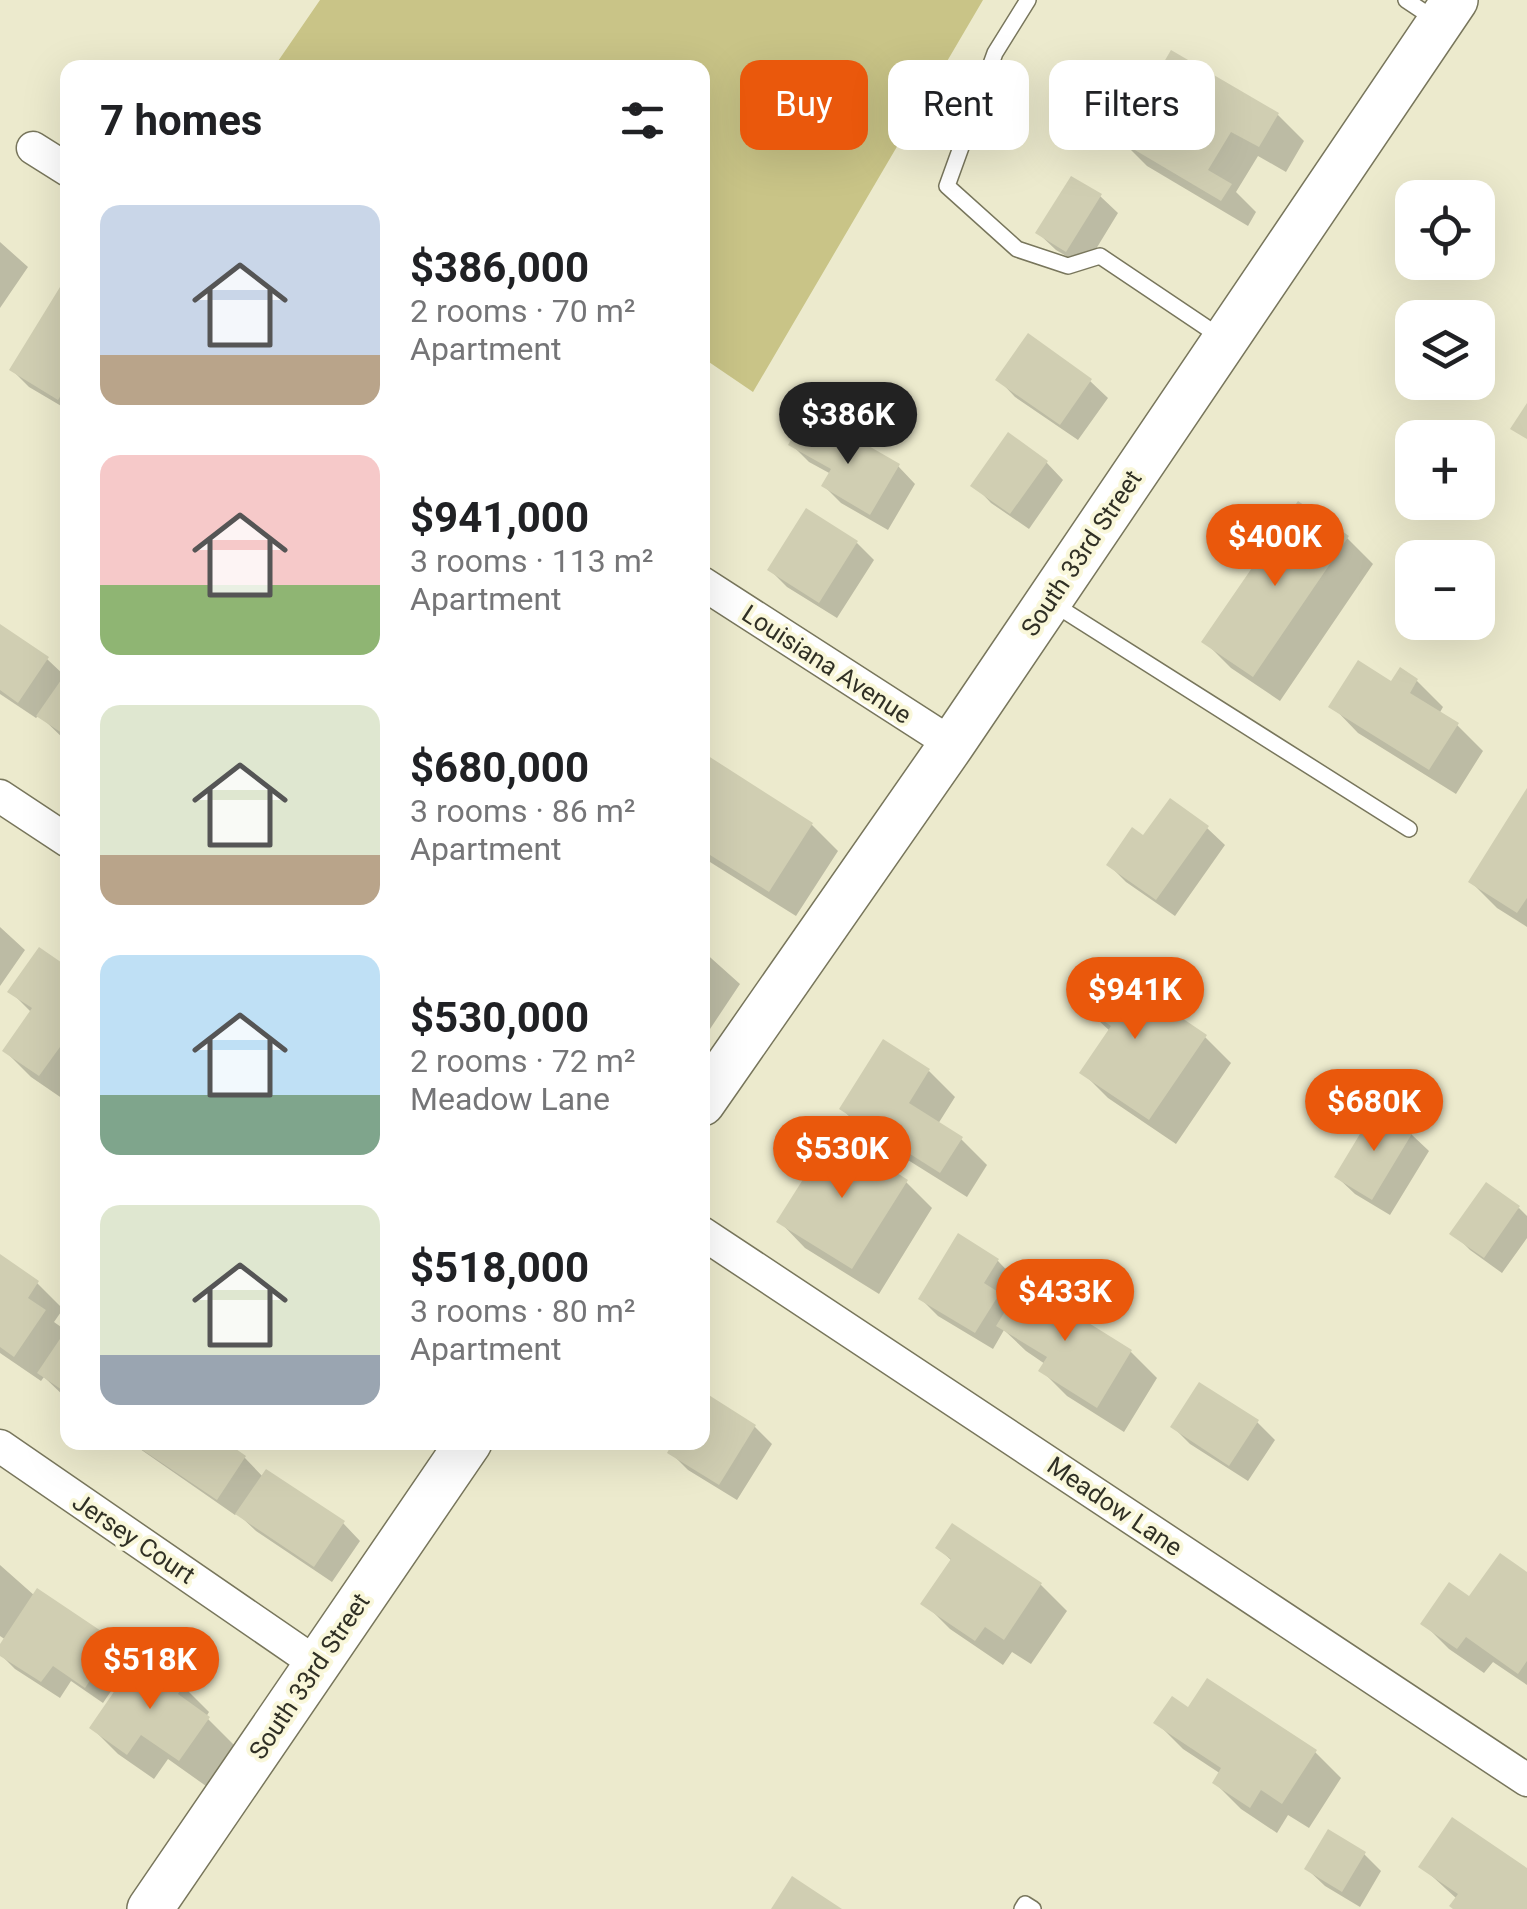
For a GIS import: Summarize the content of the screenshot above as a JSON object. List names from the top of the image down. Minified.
{"streets":{"street":["South 33rd Street","Louisiana Avenue","Meadow Lane","Jersey Court"]},"crossings":[["South 33rd Street","Louisiana Avenue"],["South 33rd Street","Jersey Court"]],"page":{"chip":["Buy","Rent","Filters"],"heading":"7 homes","map_buttons":["+","−"],"list":[{"name":"$386,000","note":"2 rooms · 70 m² · Apartment"},{"name":"$941,000","note":"3 rooms · 113 m² · Apartment"},{"name":"$680,000","note":"3 rooms · 86 m² · Apartment"},{"name":"$530,000","note":"2 rooms · 72 m² · Meadow Lane"},{"name":"$518,000","note":"3 rooms · 80 m² · Apartment"}],"price":["$386K","$400K","$941K","$680K","$530K","$433K","$518K"]}}
